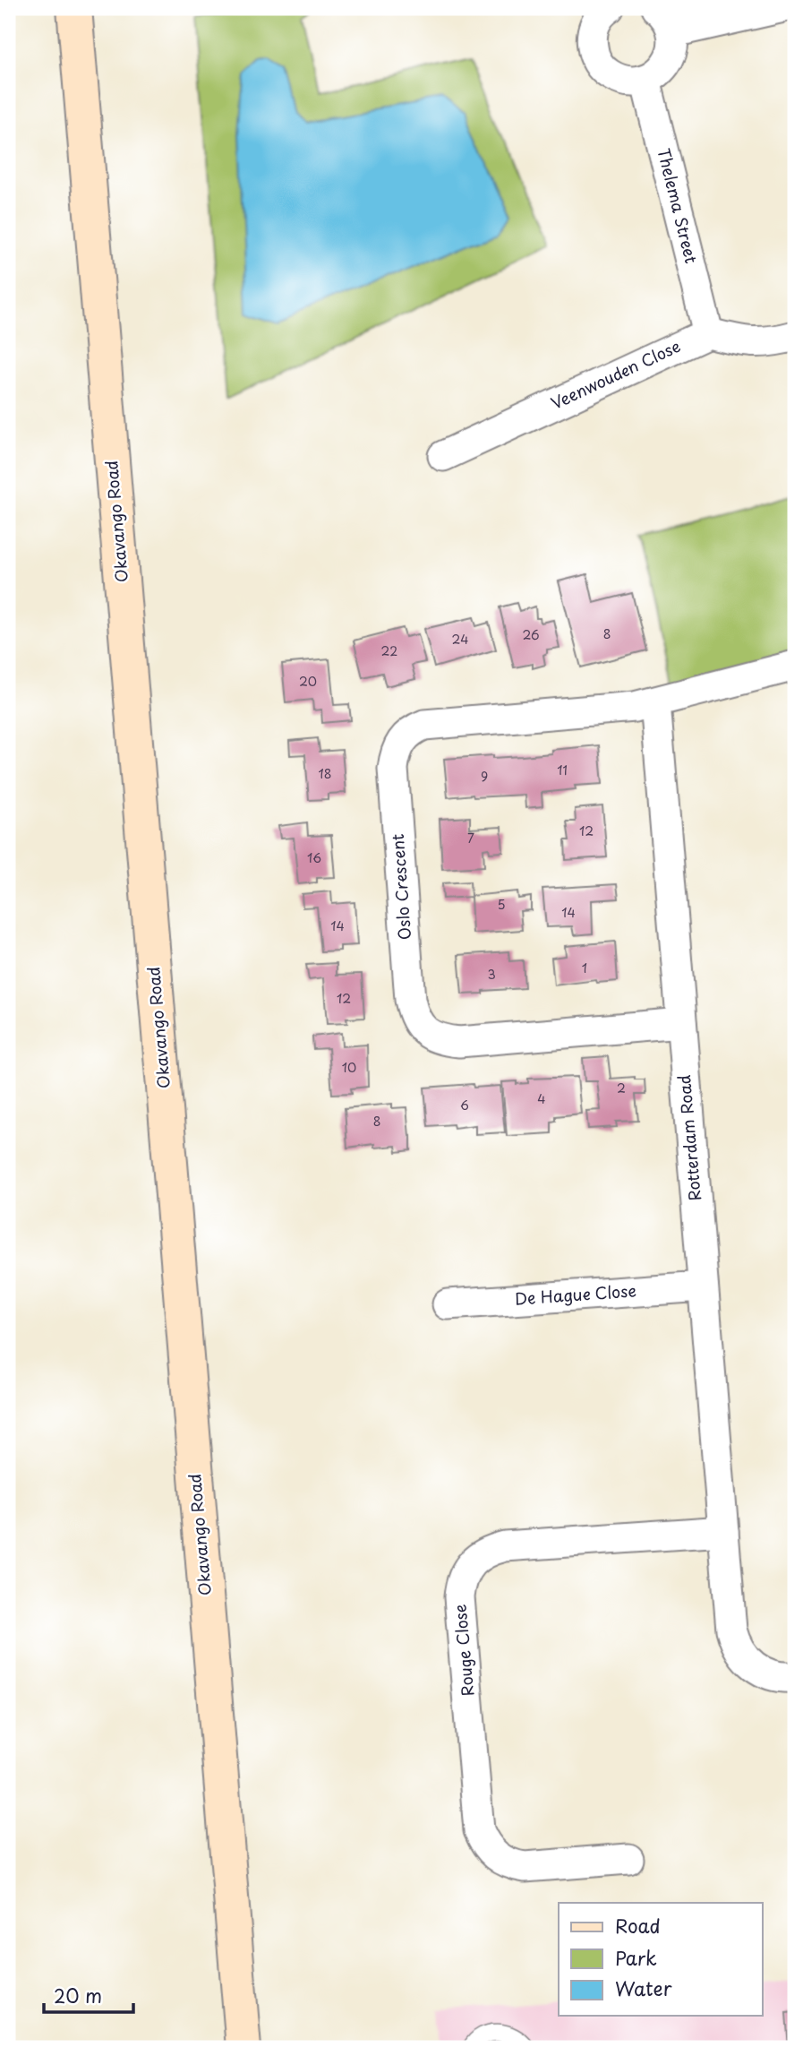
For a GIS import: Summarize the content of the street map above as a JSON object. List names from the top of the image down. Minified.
{"streets":{"main road":["Okavango Road"],"street":["Thelema Street","Veenwouden Close","Oslo Crescent","Rotterdam Road","De Hague Close","Rouge Close"]},"crossings":[["Thelema Street","Veenwouden Close"],["Oslo Crescent","Rotterdam Road"],["Rotterdam Road","De Hague Close"],["Rotterdam Road","Rouge Close"]],"house_numbers":["8","26","24","22","20","11","18","9","12","7","16","5","14","14","1","3","12","10","2","4","6","8"],"legend":["Road","Park","Water"],"scale_bar":"20 m"}
